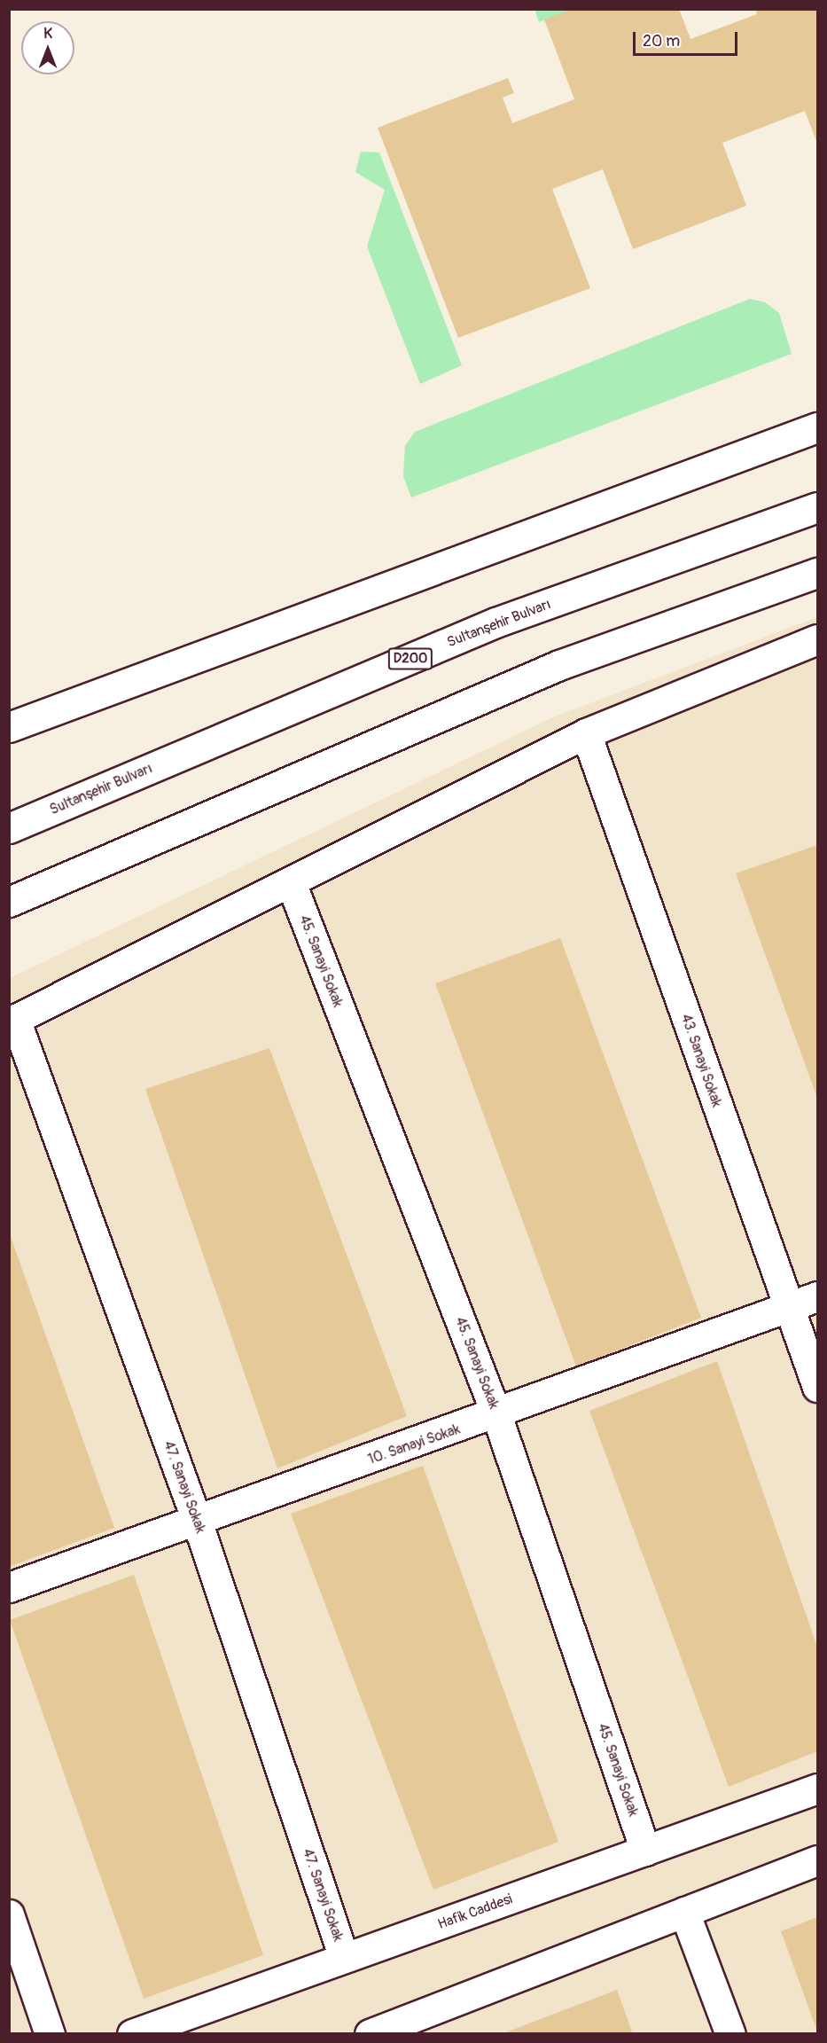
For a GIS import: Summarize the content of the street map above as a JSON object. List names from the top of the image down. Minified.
{"streets":{"main road":["Sultanşehir Bulvarı","D200","45. Sanayi Sokak","43. Sanayi Sokak","10. Sanayi Sokak","47. Sanayi Sokak","Hafik Caddesi"]},"crossings":[["45. Sanayi Sokak","10. Sanayi Sokak"],["45. Sanayi Sokak","Hafik Caddesi"],["43. Sanayi Sokak","10. Sanayi Sokak"],["10. Sanayi Sokak","47. Sanayi Sokak"],["47. Sanayi Sokak","Hafik Caddesi"]],"scale_bar":"20 m","north":"top"}
